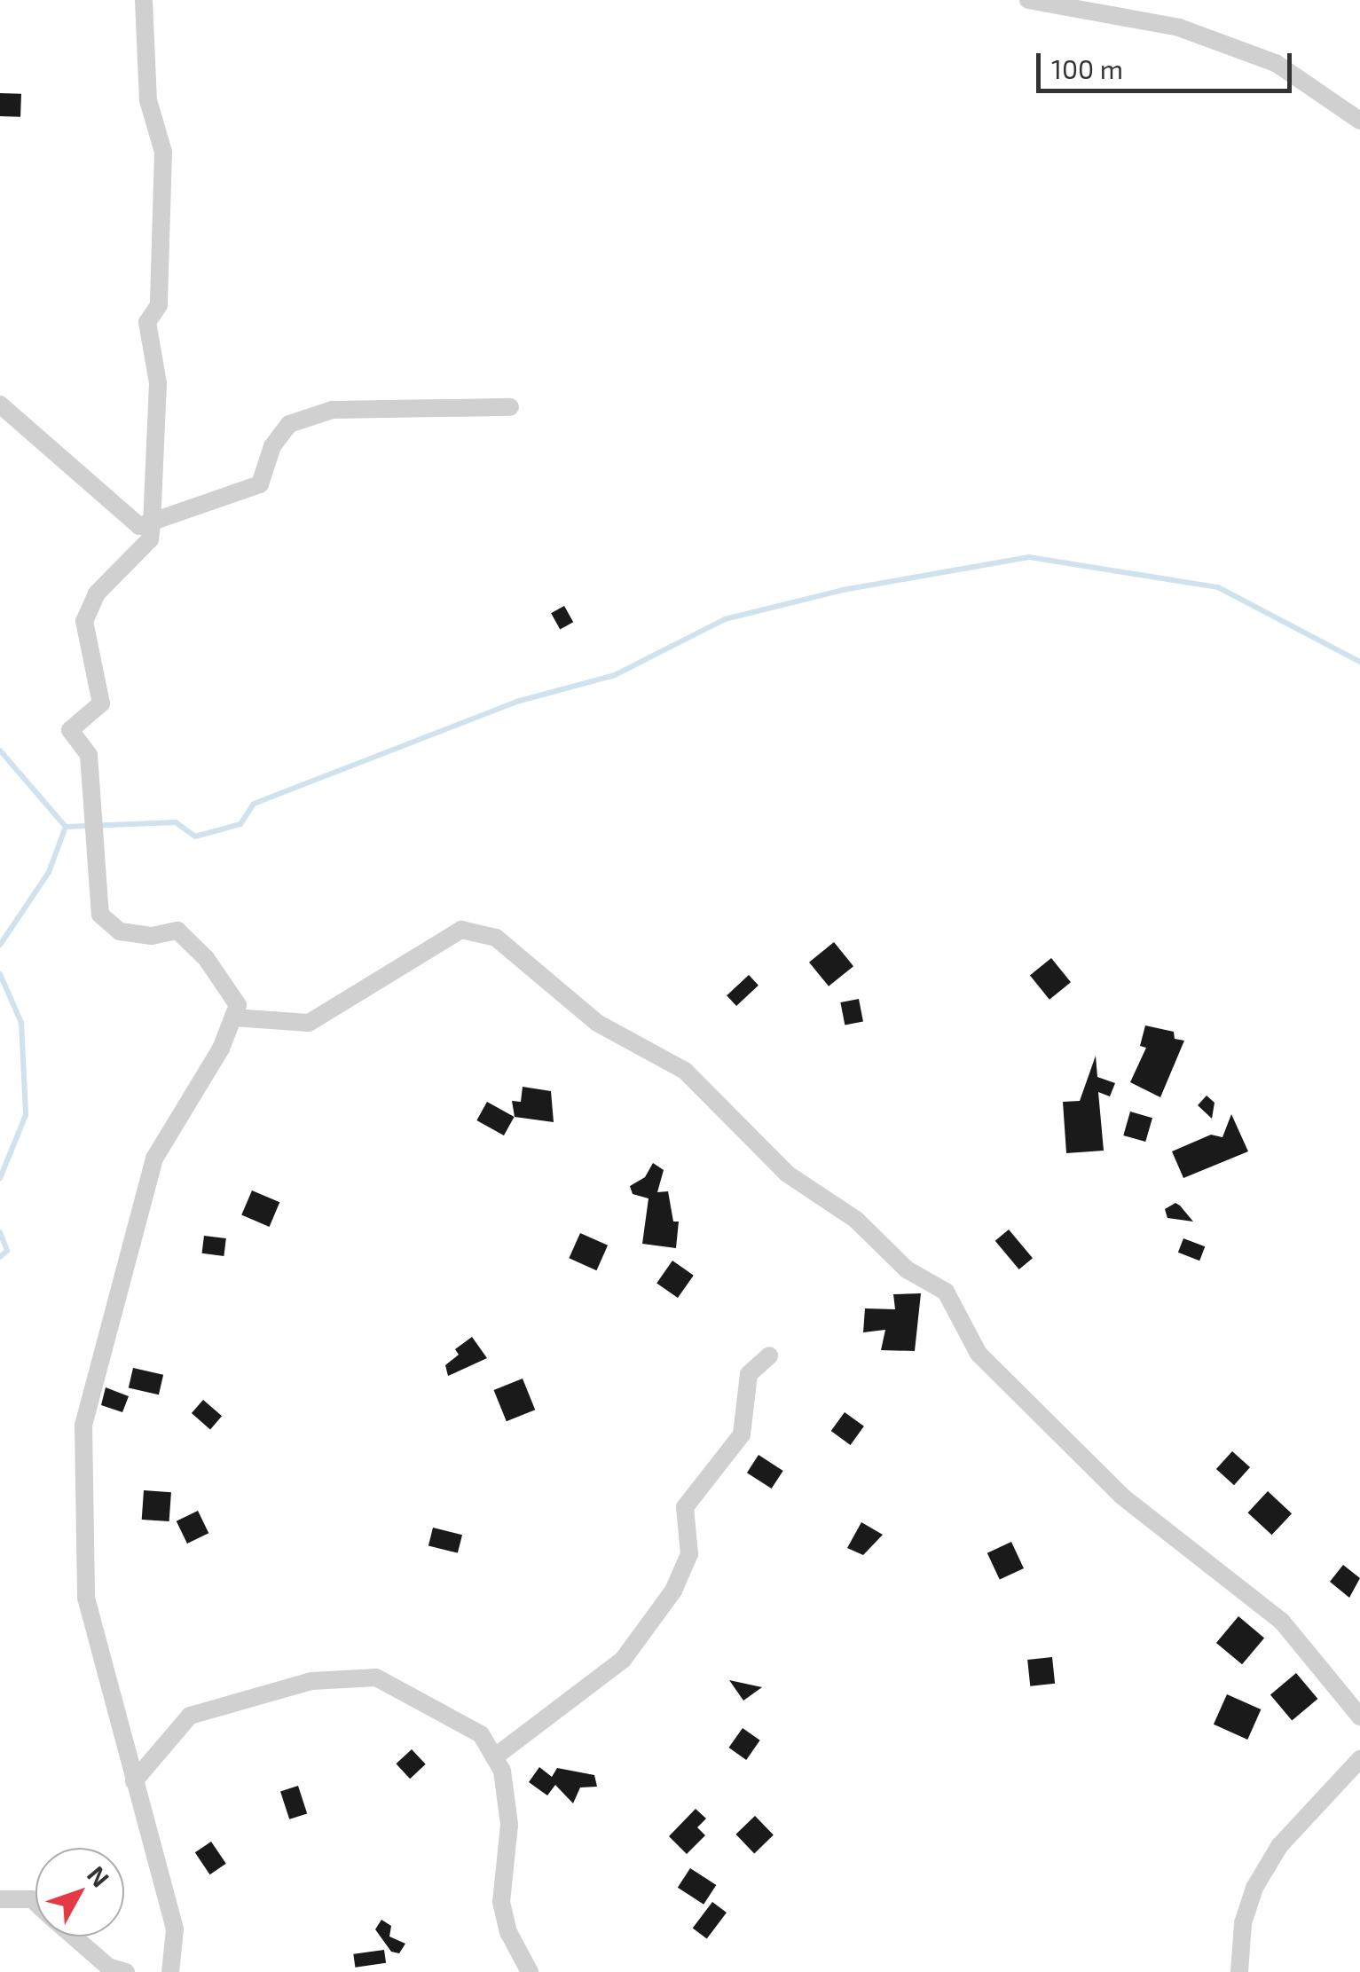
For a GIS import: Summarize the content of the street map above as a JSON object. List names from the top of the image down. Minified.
{"scale_bar":"100 m","north":"top right"}
